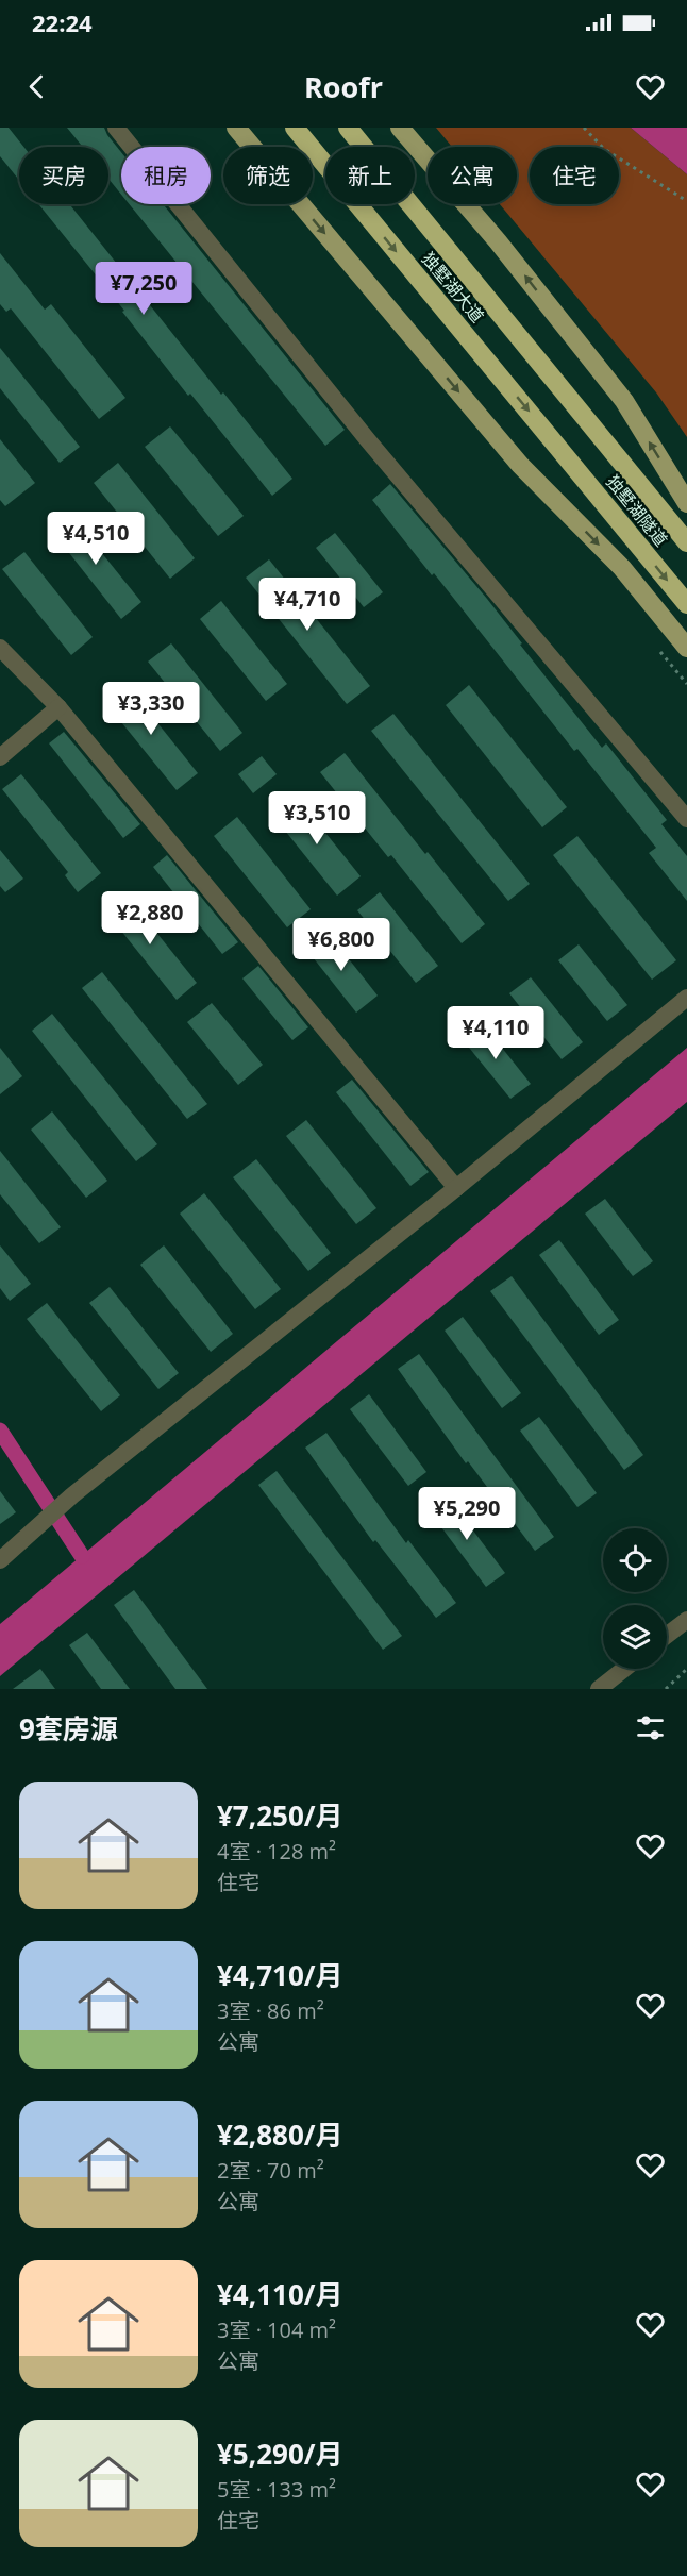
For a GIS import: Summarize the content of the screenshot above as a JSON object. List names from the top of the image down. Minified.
{"streets":{"highway":["独墅湖大道","独墅湖隧道"]},"crossings":[["独墅湖大道","独墅湖隧道"]],"page":{"status":"22:24","header":"Roofr","chip":["买房","租房","筛选","新上","公寓","住宅"],"price":["¥7,250","¥4,510","¥4,710","¥3,330","¥3,510","¥2,880","¥6,800","¥4,110","¥5,290"],"heading":"9套房源","list":[{"name":"¥7,250/月","note":"4室 · 128 m² · 住宅"},{"name":"¥4,710/月","note":"3室 · 86 m² · 公寓"},{"name":"¥2,880/月","note":"2室 · 70 m² · 公寓"},{"name":"¥4,110/月","note":"3室 · 104 m² · 公寓"},{"name":"¥5,290/月","note":"5室 · 133 m² · 住宅"}]}}
